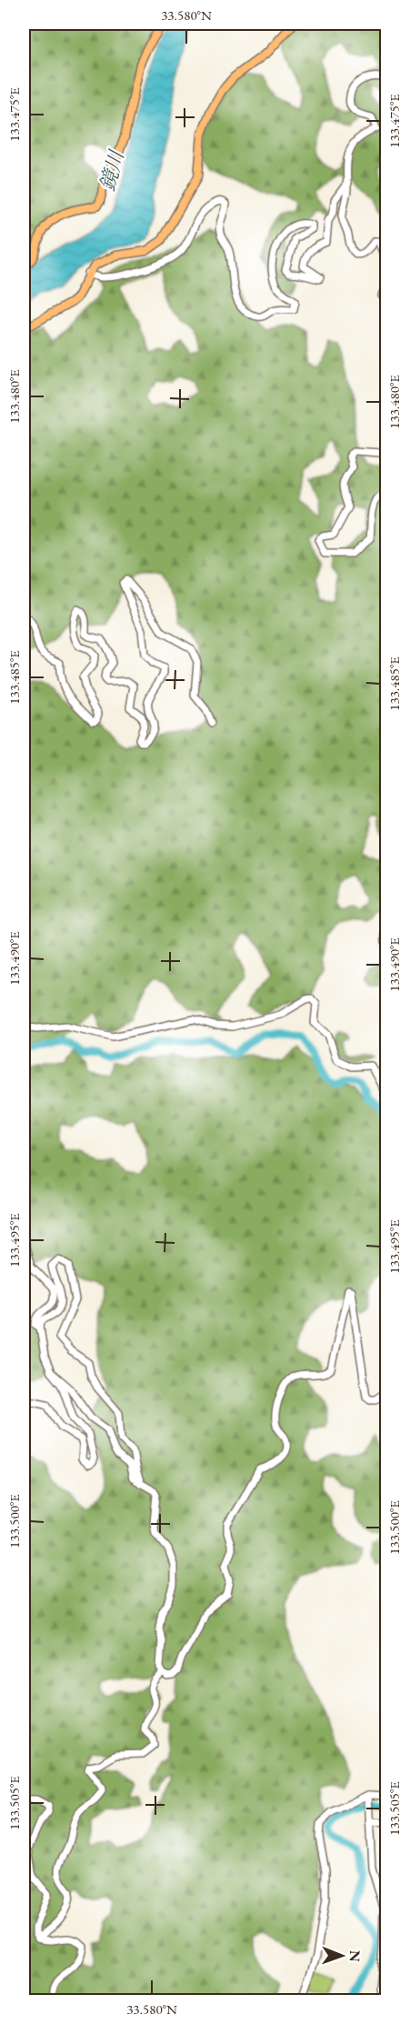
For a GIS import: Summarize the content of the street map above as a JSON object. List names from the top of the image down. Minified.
{"water":["鏡川"],"north":"right","coordinates":["33.580°N","133.475°E","133.480°E","133.485°E","133.490°E","133.495°E","133.500°E","133.505°E"]}
